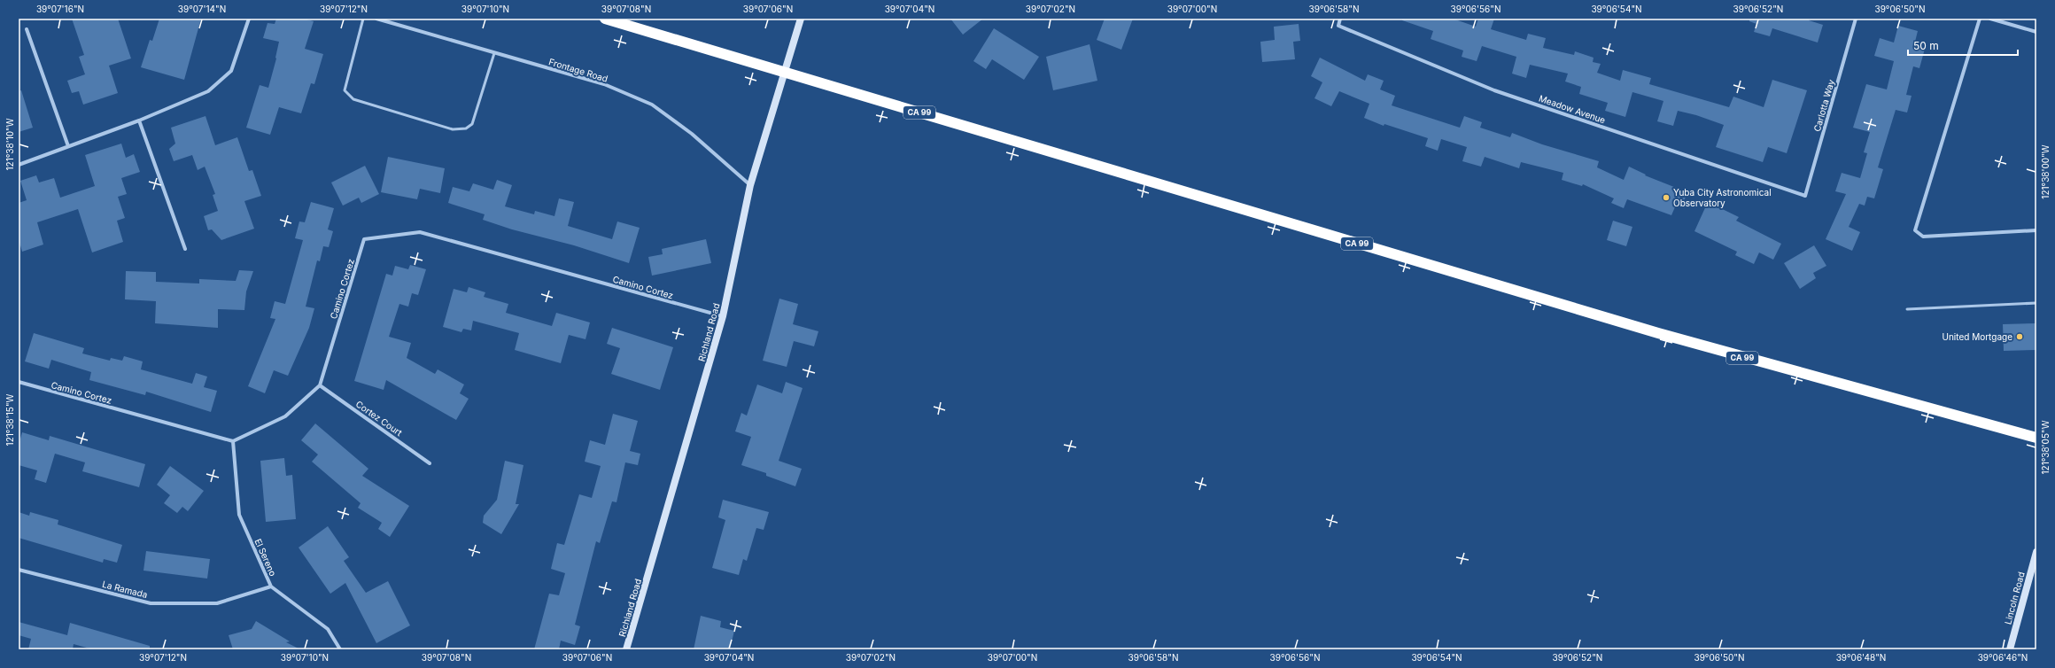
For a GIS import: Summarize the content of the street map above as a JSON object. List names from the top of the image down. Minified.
{"streets":{"highway":["CA 99"],"street":["Frontage Road","Carlotta Way","Meadow Avenue","Camino Cortez","Richland Road","Cortez Court","El Sereno","La Ramada","Lincoln Road"]},"crossings":[["Frontage Road","Richland Road"],["Carlotta Way","Meadow Avenue"],["CA 99","Richland Road"],["Camino Cortez","Richland Road"],["Camino Cortez","Cortez Court"],["Camino Cortez","El Sereno"],["El Sereno","La Ramada"]],"places":["Yuba City Astronomical Observatory","United Mortgage"],"scale_bar":"50 m","coordinates":["39°07'16\"N","39°07'14\"N","39°07'12\"N","39°07'10\"N","39°07'08\"N","39°07'06\"N","39°07'04\"N","39°07'02\"N","39°07'00\"N","39°06'58\"N","39°06'56\"N","39°06'54\"N","39°06'52\"N","39°06'50\"N","121°38'10\"W","121°38'00\"W","121°38'15\"W","121°38'05\"W","39°06'48\"N","39°06'46\"N"]}
